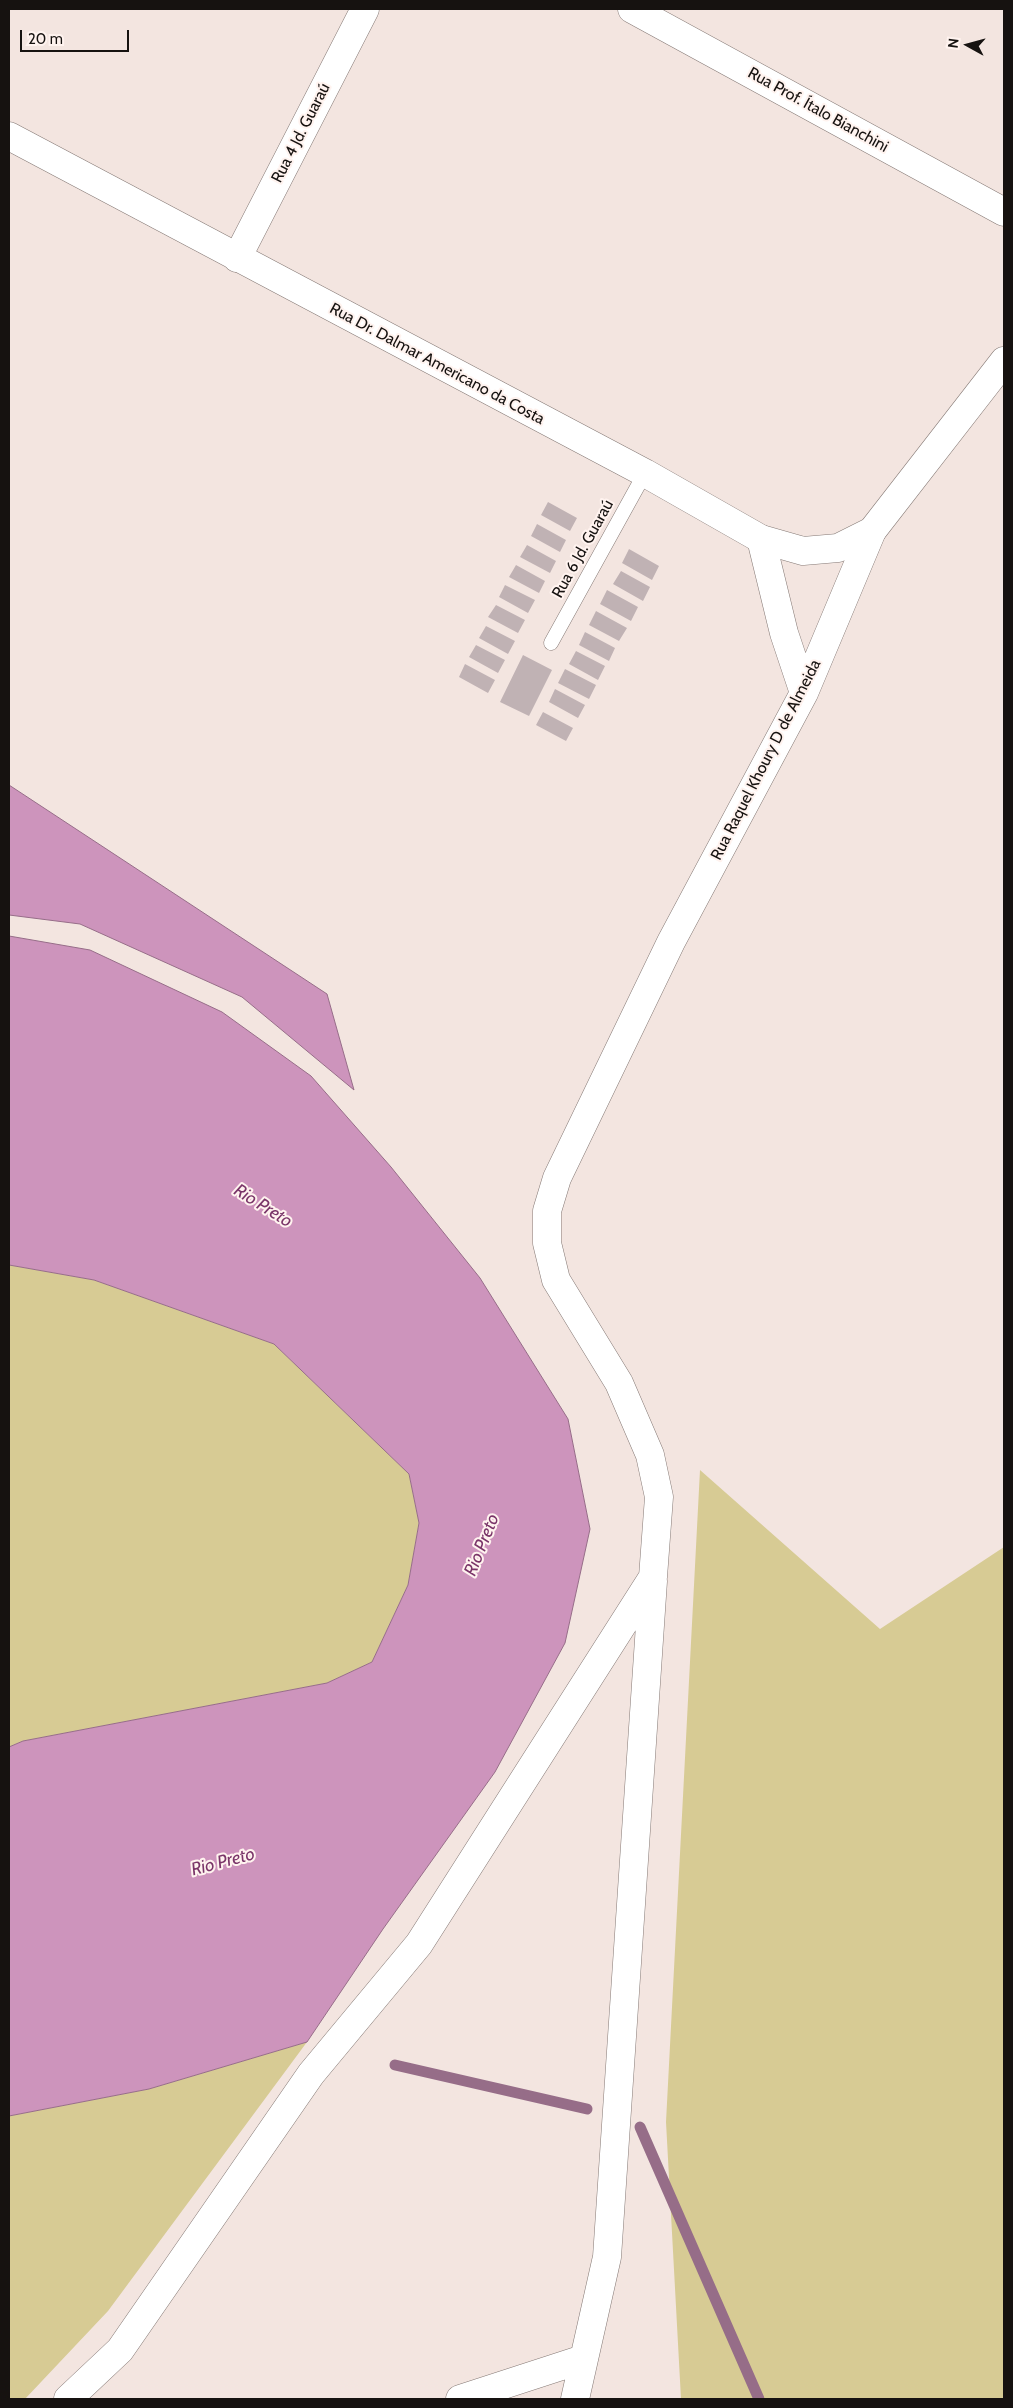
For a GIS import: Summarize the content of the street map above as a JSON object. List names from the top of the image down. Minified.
{"streets":{"street":["Rua Prof. Ítalo Bianchini","Rua 4 Jd. Guaraú","Rua Dr. Dalmar Americano da Costa","Rua Raquel Khoury D de Almeida"],"lane":["Rua 6 Jd. Guaraú"]},"crossings":[["Rua 4 Jd. Guaraú","Rua Dr. Dalmar Americano da Costa"],["Rua Dr. Dalmar Americano da Costa","Rua 6 Jd. Guaraú"],["Rua Dr. Dalmar Americano da Costa","Rua Raquel Khoury D de Almeida"]],"water":["Rio Preto"],"scale_bar":"20 m","north":"left"}
